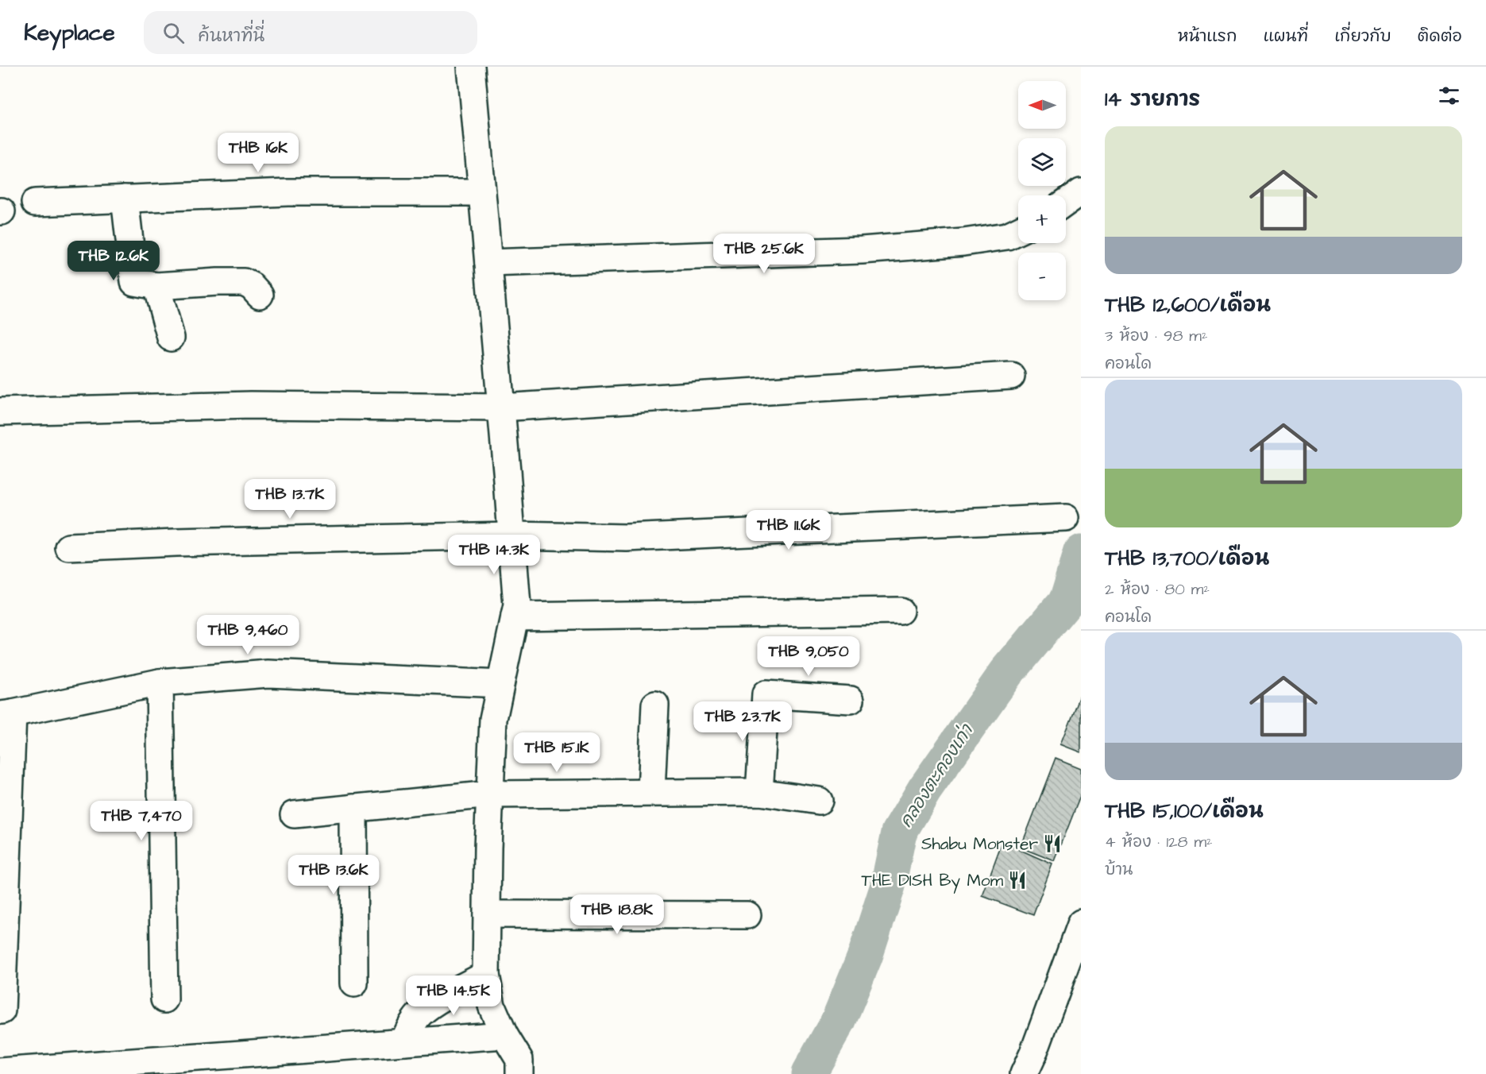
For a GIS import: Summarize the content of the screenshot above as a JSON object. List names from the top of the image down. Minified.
{"water":["คลองตะคองเก่า"],"places":{"restaurant":["Shabu Monster","THE DISH By Mom"]},"north":"left","page":{"header":"Keyplace","search":"ค้นหาที่นี่","nav":["หน้าแรก","แผนที่","เกี่ยวกับ","ติดต่อ"],"heading":"14 รายการ","map_buttons":["+","−"],"list":[{"name":"THB 12,600/เดือน","note":"3 ห้อง · 98 m² · คอนโด"},{"name":"THB 13,700/เดือน","note":"2 ห้อง · 80 m² · คอนโด"},{"name":"THB 15,100/เดือน","note":"4 ห้อง · 128 m² · บ้าน"}],"price":["THB 16K","THB 25.6K","THB 12.6K","THB 13.7K","THB 11.6K","THB 14.3K","THB 9,460","THB 9,050","THB 23.7K","THB 15.1K","THB 7,470","THB 13.6K","THB 18.8K","THB 14.5K"]}}
